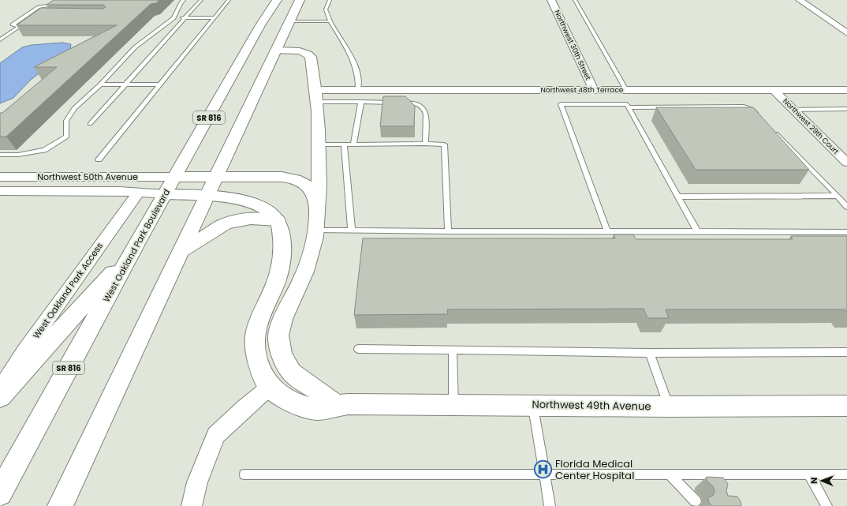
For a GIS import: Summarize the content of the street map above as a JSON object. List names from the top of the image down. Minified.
{"streets":{"main road":["SR 816","West Oakland Park Boulevard","Northwest 49th Avenue"],"street":["Northwest 30th Street","Northwest 48th Terrace","Northwest 29th Court","Northwest 50th Avenue","West Oakland Park Access"]},"crossings":[["Northwest 30th Street","Northwest 48th Terrace"],["Northwest 48th Terrace","Northwest 29th Court"],["Northwest 50th Avenue","West Oakland Park Boulevard"],["Northwest 50th Avenue","West Oakland Park Access"]],"places":{"hospital":["Florida Medical Center Hospital"]},"north":"left"}
